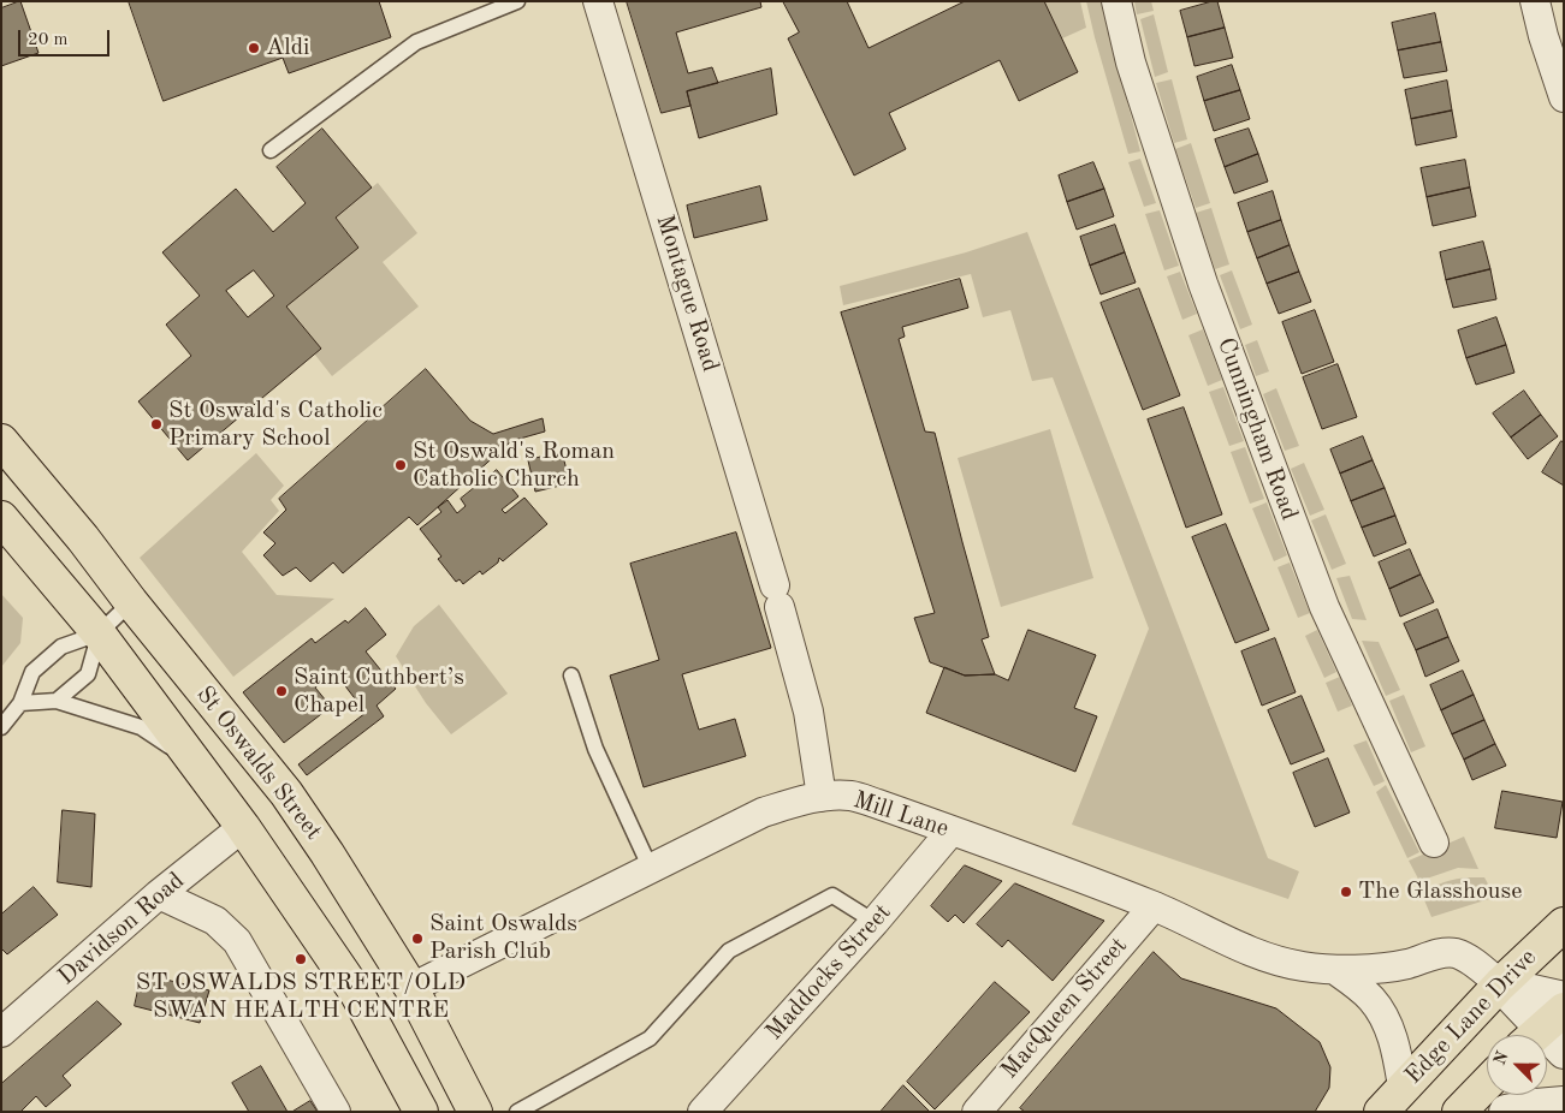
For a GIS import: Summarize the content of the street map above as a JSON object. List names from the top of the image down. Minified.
{"streets":{"main road":["St Oswalds Street","Edge Lane Drive"],"street":["Montague Road","Cunningham Road","Mill Lane","Davidson Road","Maddocks Street","MacQueen Street"]},"crossings":[["Montague Road","Mill Lane"],["St Oswalds Street","Mill Lane"],["St Oswalds Street","Davidson Road"],["Mill Lane","Maddocks Street"],["Mill Lane","MacQueen Street"],["Mill Lane","Edge Lane Drive"]],"places":["Aldi","St Oswald's Catholic Primary School","St Oswald's Roman Catholic Church","Saint Cuthbert’s Chapel","The Glasshouse","Saint Oswalds Parish Club","ST OSWALDS STREET/OLD SWAN HEALTH CENTRE"],"scale_bar":"20 m","north":"top left"}
